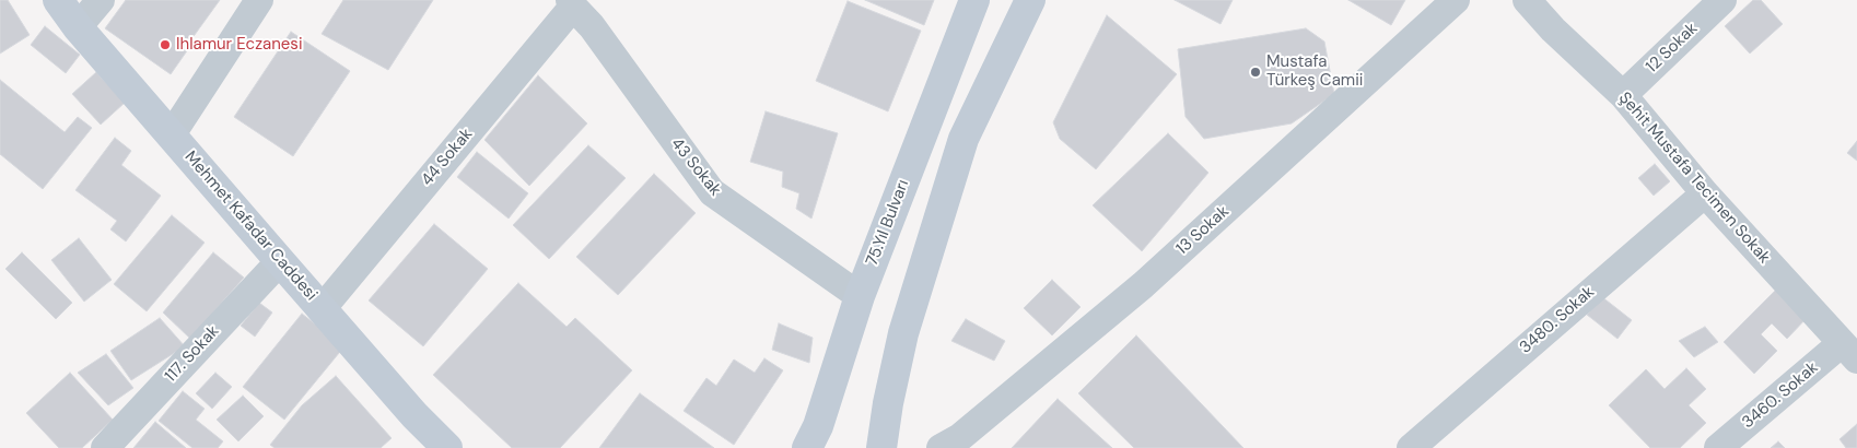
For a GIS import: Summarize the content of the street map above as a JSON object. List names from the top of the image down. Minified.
{"streets":{"main road":["75.Yıl Bulvarı","Mehmet Kafadar Caddesi"],"street":["12 Sokak","44 Sokak","43 Sokak","Şehit Mustafa Tecimen Sokak","13 Sokak","3480. Sokak","117. Sokak","3460. Sokak"]},"crossings":[["12 Sokak","Şehit Mustafa Tecimen Sokak"],["44 Sokak","43 Sokak"],["44 Sokak","Mehmet Kafadar Caddesi"],["43 Sokak","75.Yıl Bulvarı"],["Şehit Mustafa Tecimen Sokak","3480. Sokak"],["Şehit Mustafa Tecimen Sokak","3460. Sokak"],["Mehmet Kafadar Caddesi","117. Sokak"]],"places":["Ihlamur Eczanesi","Mustafa Türkeş Camii"]}
